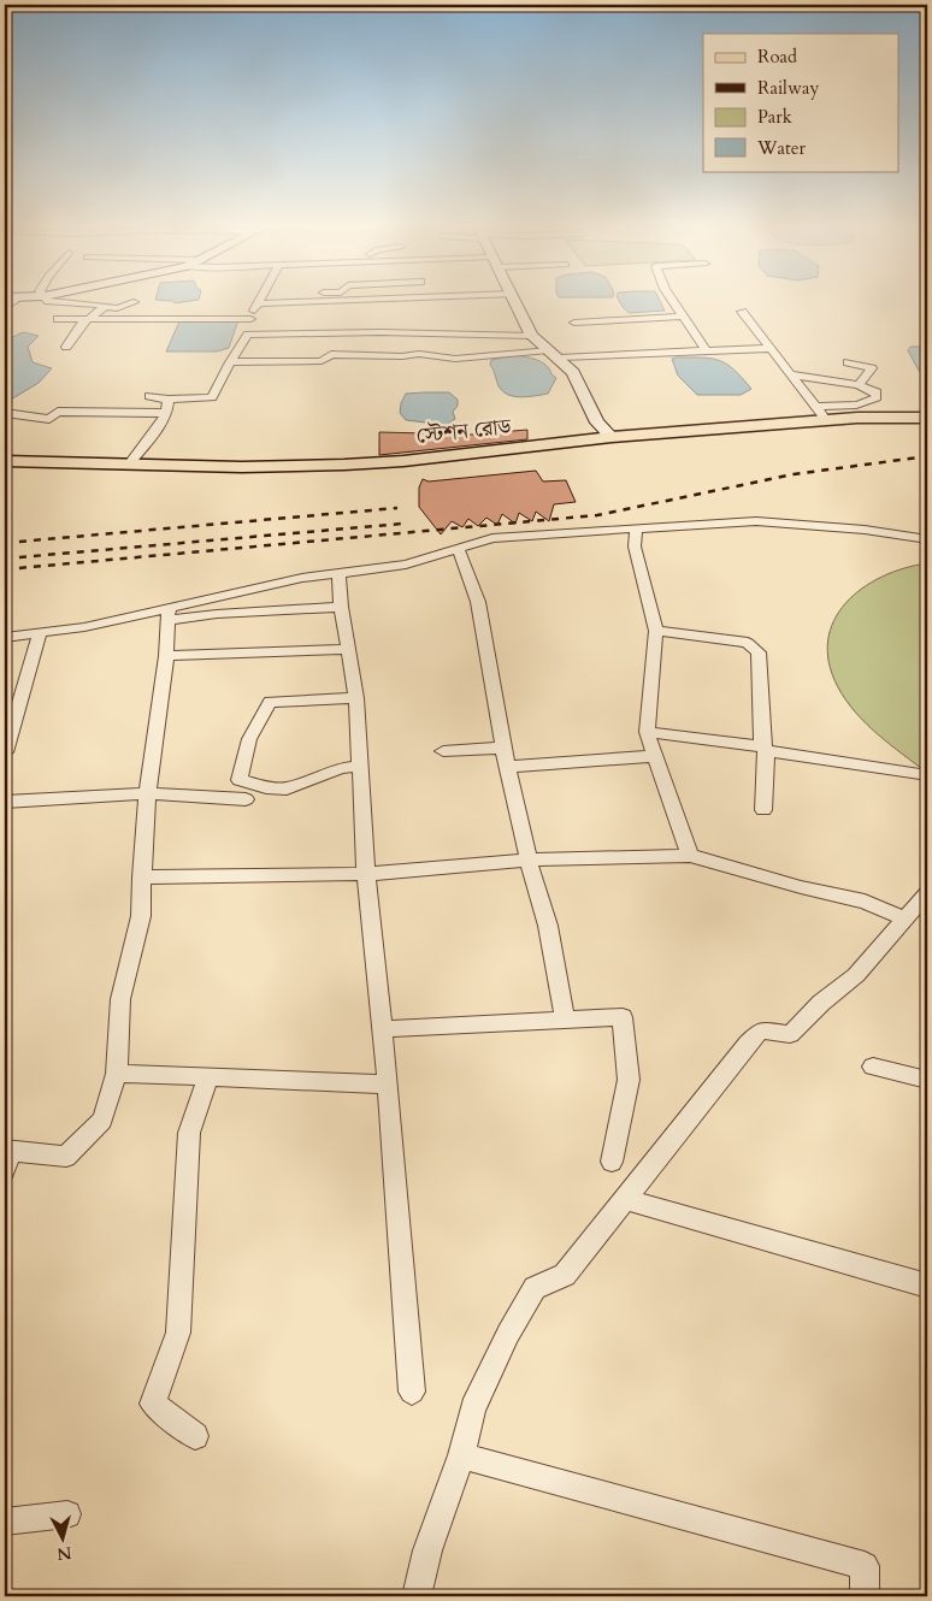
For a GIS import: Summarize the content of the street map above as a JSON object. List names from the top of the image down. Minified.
{"streets":{"main road":["স্টেশন রোড"]},"legend":["Road","Railway","Park","Water"],"north":"bottom"}
